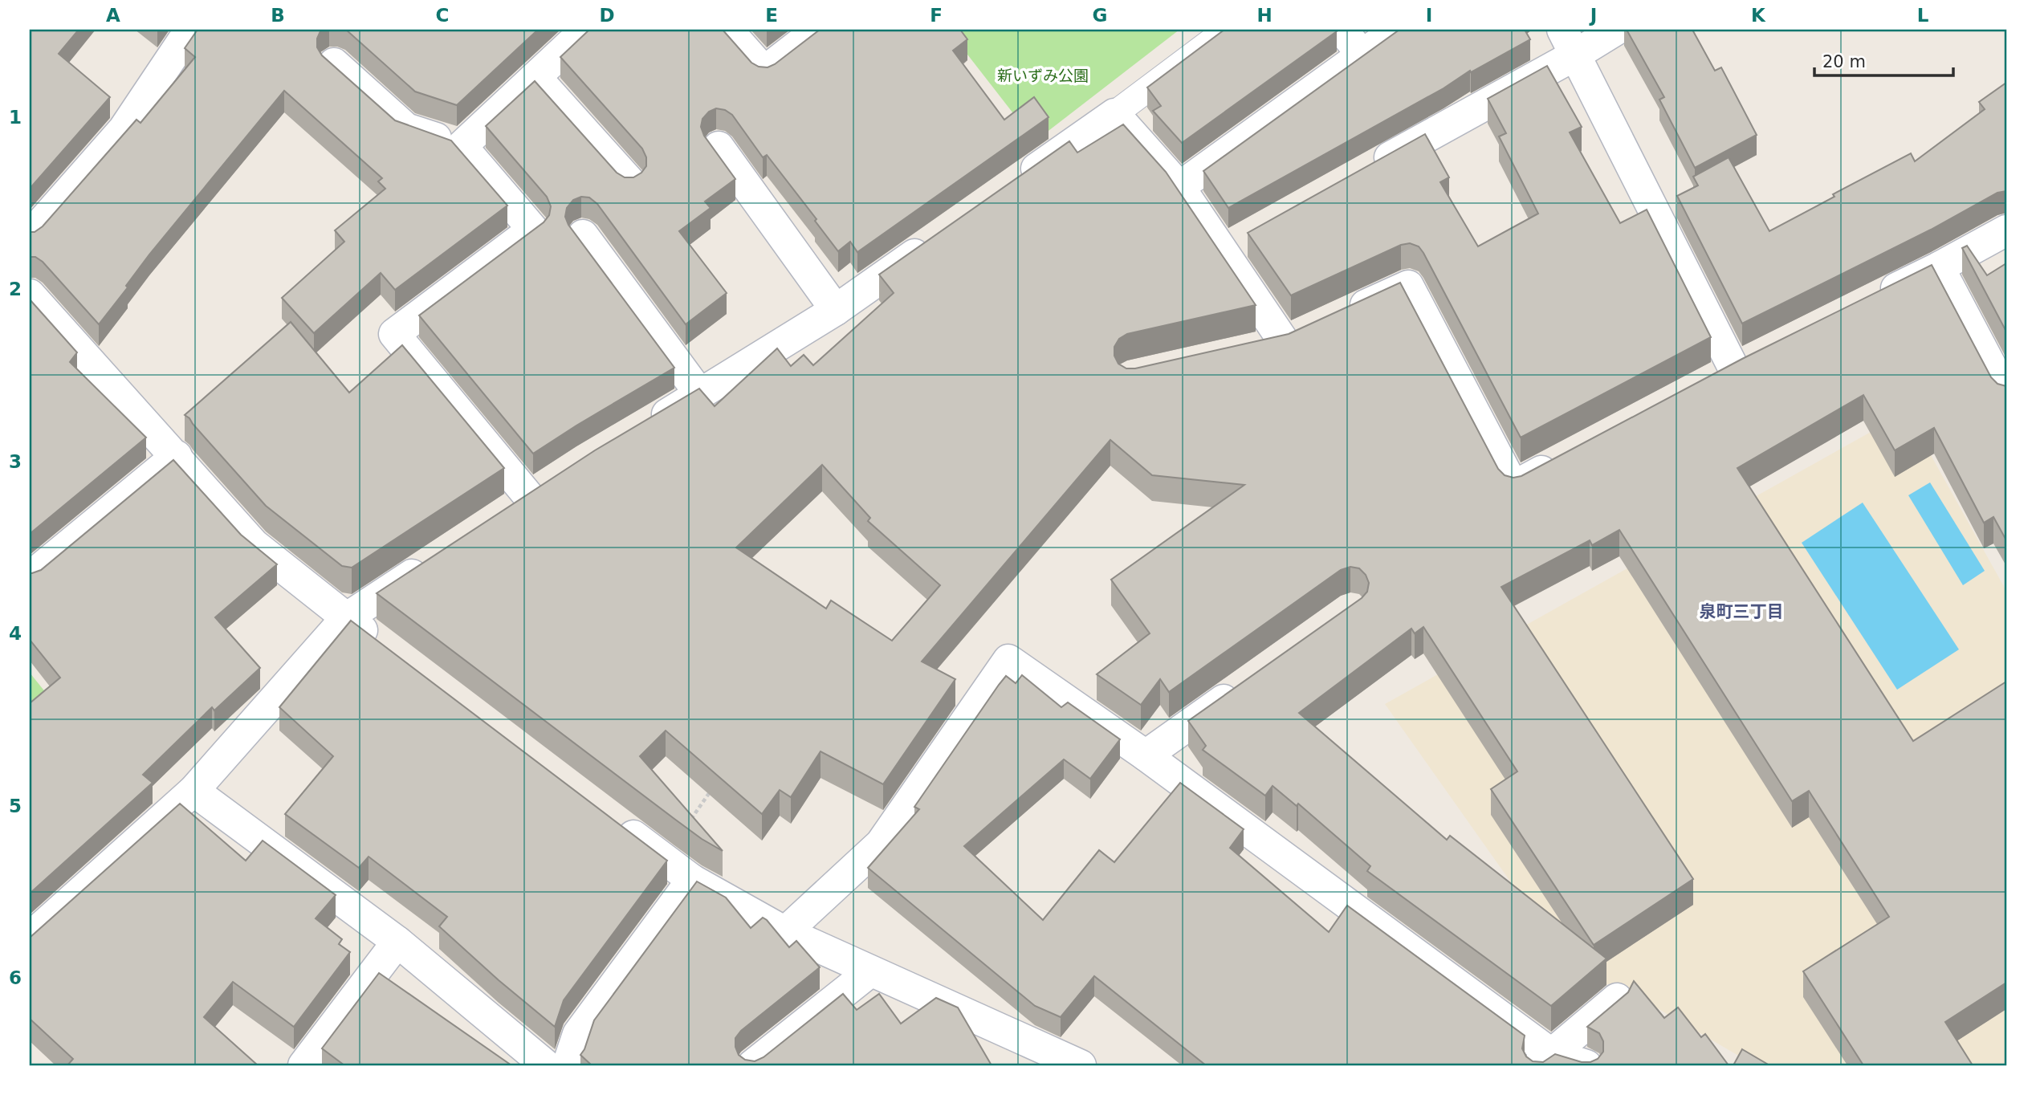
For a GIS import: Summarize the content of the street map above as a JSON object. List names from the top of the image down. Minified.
{"districts":["泉町三丁目"],"parks":["新いずみ公園"],"scale_bar":"20 m","grid":{"columns":["A","B","C","D","E","F","G","H","I","J","K","L"],"rows":["1","2","3","4","5","6"]}}
